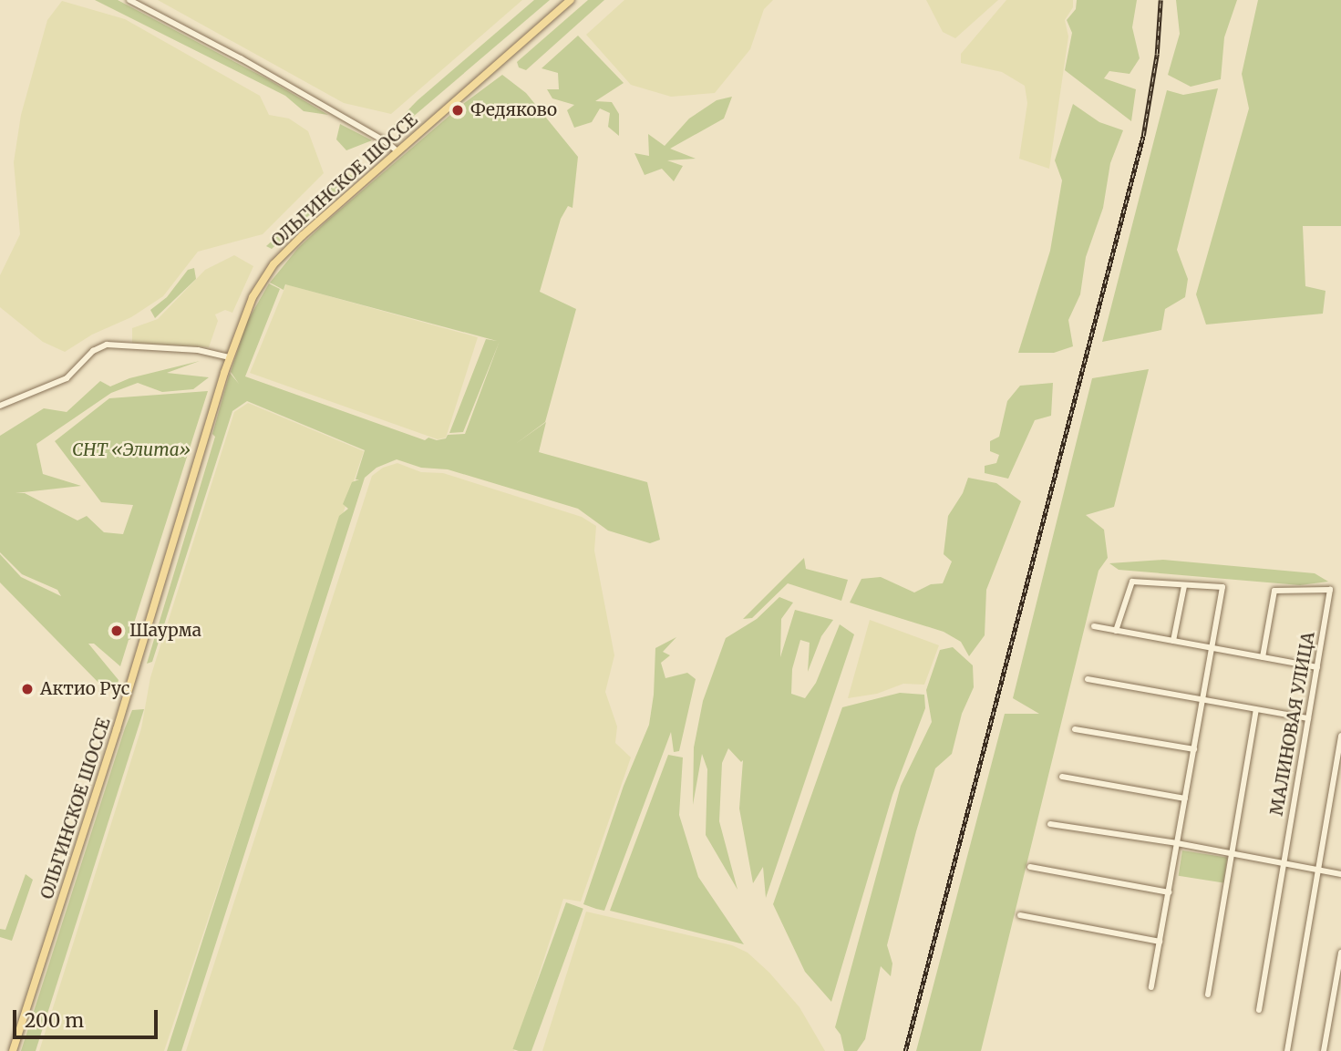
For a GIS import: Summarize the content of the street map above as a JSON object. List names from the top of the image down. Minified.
{"streets":{"main road":["ОЛЬГИНСКОЕ ШОССЕ"],"street":["МАЛИНОВАЯ УЛИЦА"]},"parks":["СНТ «Элита»"],"places":["Федяково","Шаурма","Актио Рус"],"scale_bar":"200 m"}
